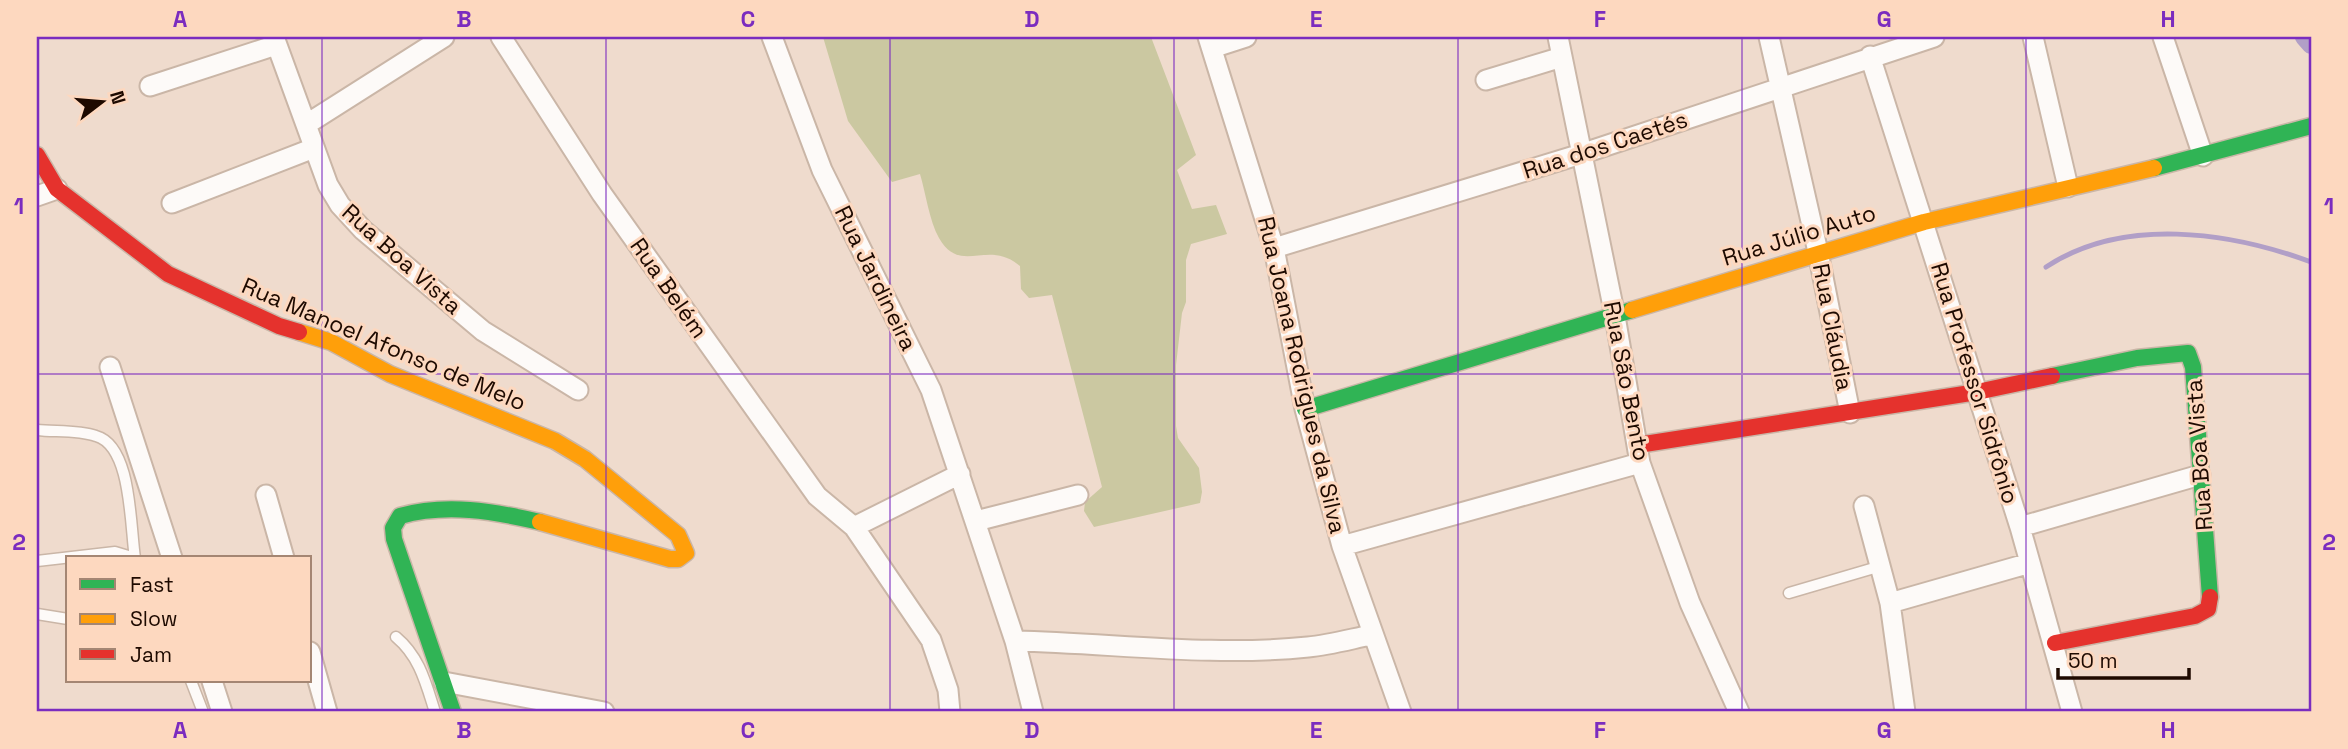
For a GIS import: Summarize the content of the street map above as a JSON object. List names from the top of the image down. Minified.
{"streets":{"street":["Rua dos Caetés","Rua Júlio Auto","Rua Boa Vista","Rua Jardineira","Rua Belém","Rua Cláudia","Rua Manoel Afonso de Melo","Rua Joana Rodrigues da Silva","Rua São Bento","Rua Professor Sidrônio"]},"crossings":[["Rua dos Caetés","Rua Cláudia"],["Rua dos Caetés","Rua Joana Rodrigues da Silva"],["Rua dos Caetés","Rua São Bento"],["Rua dos Caetés","Rua Professor Sidrônio"],["Rua Júlio Auto","Rua Cláudia"],["Rua Júlio Auto","Rua Joana Rodrigues da Silva"],["Rua Júlio Auto","Rua São Bento"],["Rua Júlio Auto","Rua Professor Sidrônio"],["Rua Boa Vista","Rua Professor Sidrônio"]],"legend":["Fast","Slow","Jam"],"scale_bar":"50 m","north":"right","grid":{"columns":["A","B","C","D","E","F","G","H"],"rows":["1","2"]}}
